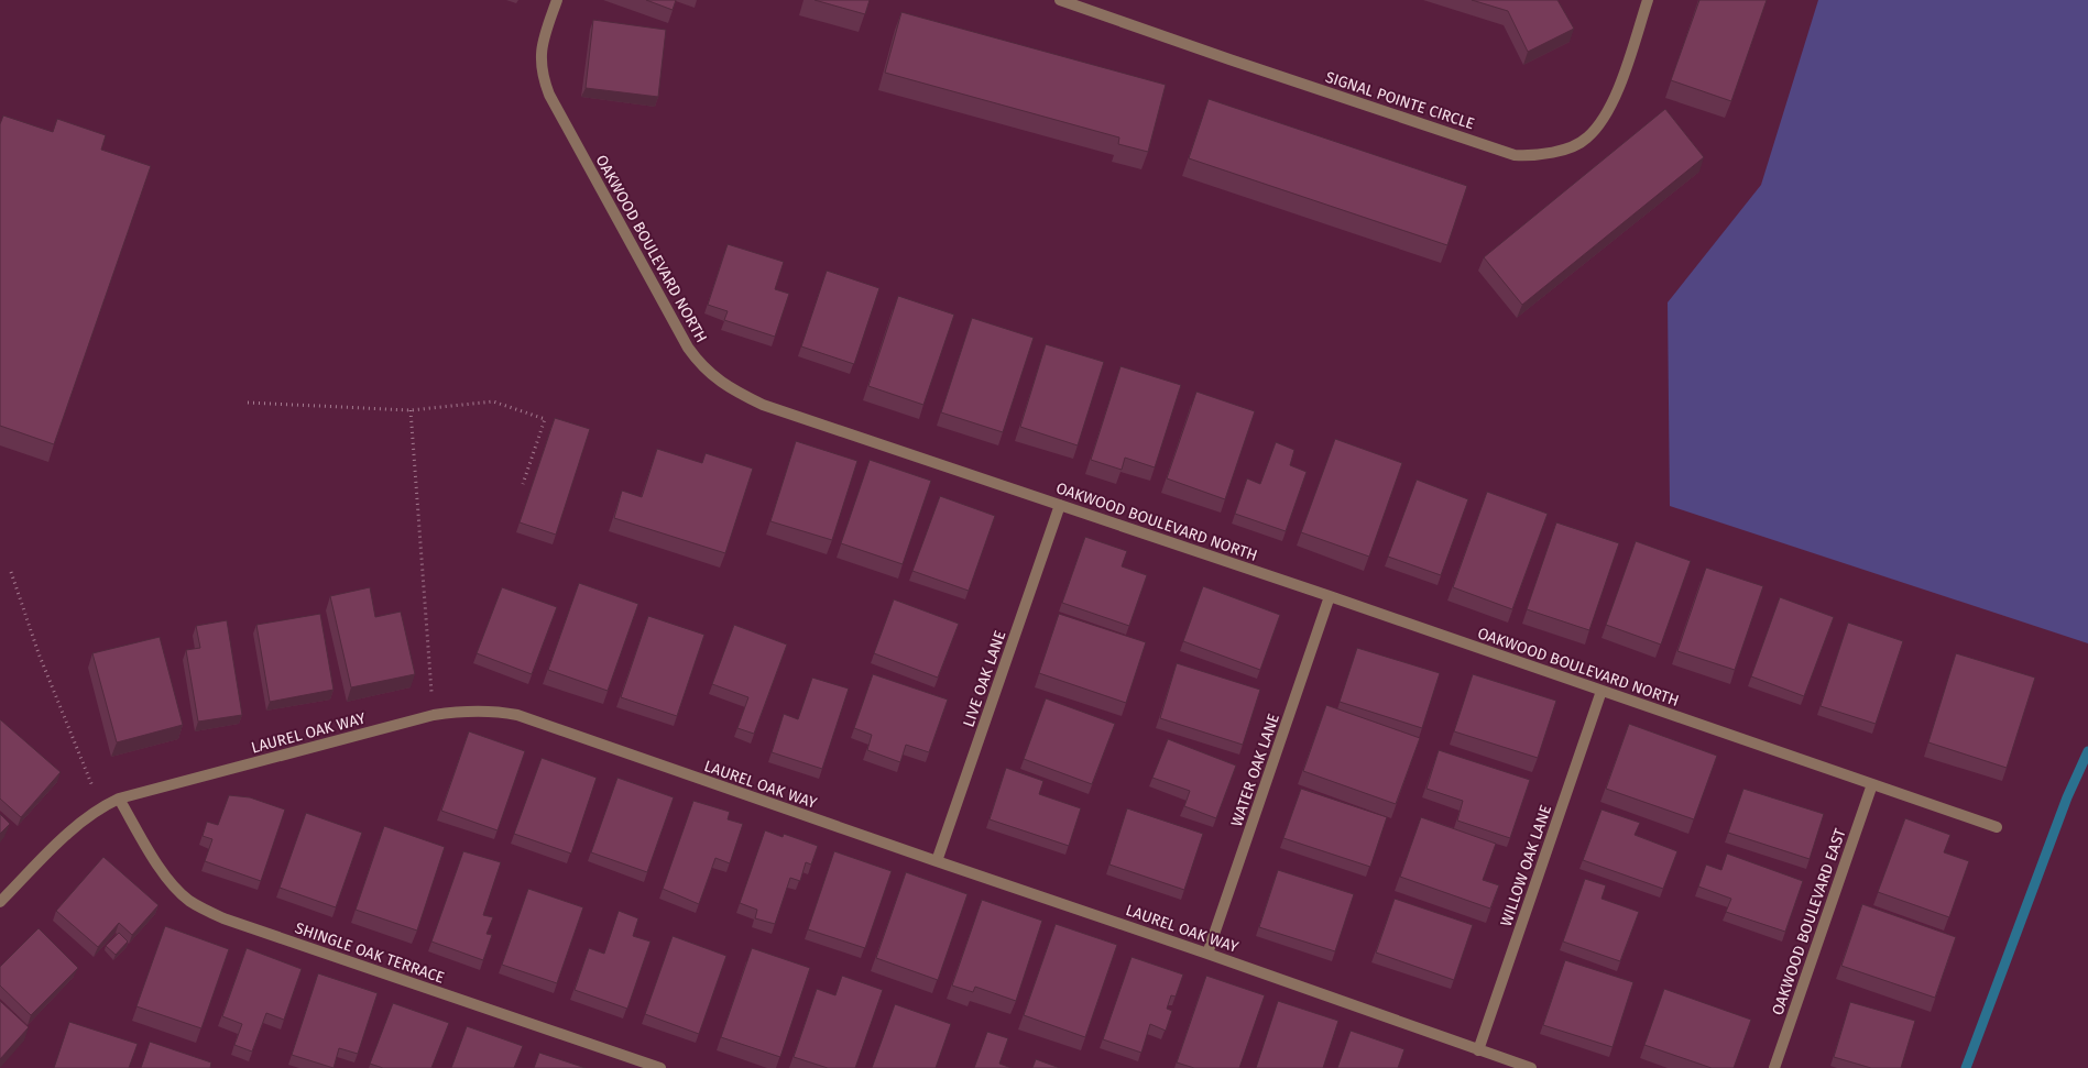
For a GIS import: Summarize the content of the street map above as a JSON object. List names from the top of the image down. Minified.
{"streets":{"street":["SIGNAL POINTE CIRCLE","OAKWOOD BOULEVARD NORTH","LIVE OAK LANE","LAUREL OAK WAY","WATER OAK LANE","WILLOW OAK LANE","OAKWOOD BOULEVARD EAST","SHINGLE OAK TERRACE"]},"crossings":[["OAKWOOD BOULEVARD NORTH","LIVE OAK LANE"],["OAKWOOD BOULEVARD NORTH","WATER OAK LANE"],["OAKWOOD BOULEVARD NORTH","WILLOW OAK LANE"],["OAKWOOD BOULEVARD NORTH","OAKWOOD BOULEVARD EAST"],["LIVE OAK LANE","LAUREL OAK WAY"],["LAUREL OAK WAY","WATER OAK LANE"],["LAUREL OAK WAY","WILLOW OAK LANE"],["LAUREL OAK WAY","SHINGLE OAK TERRACE"]]}
